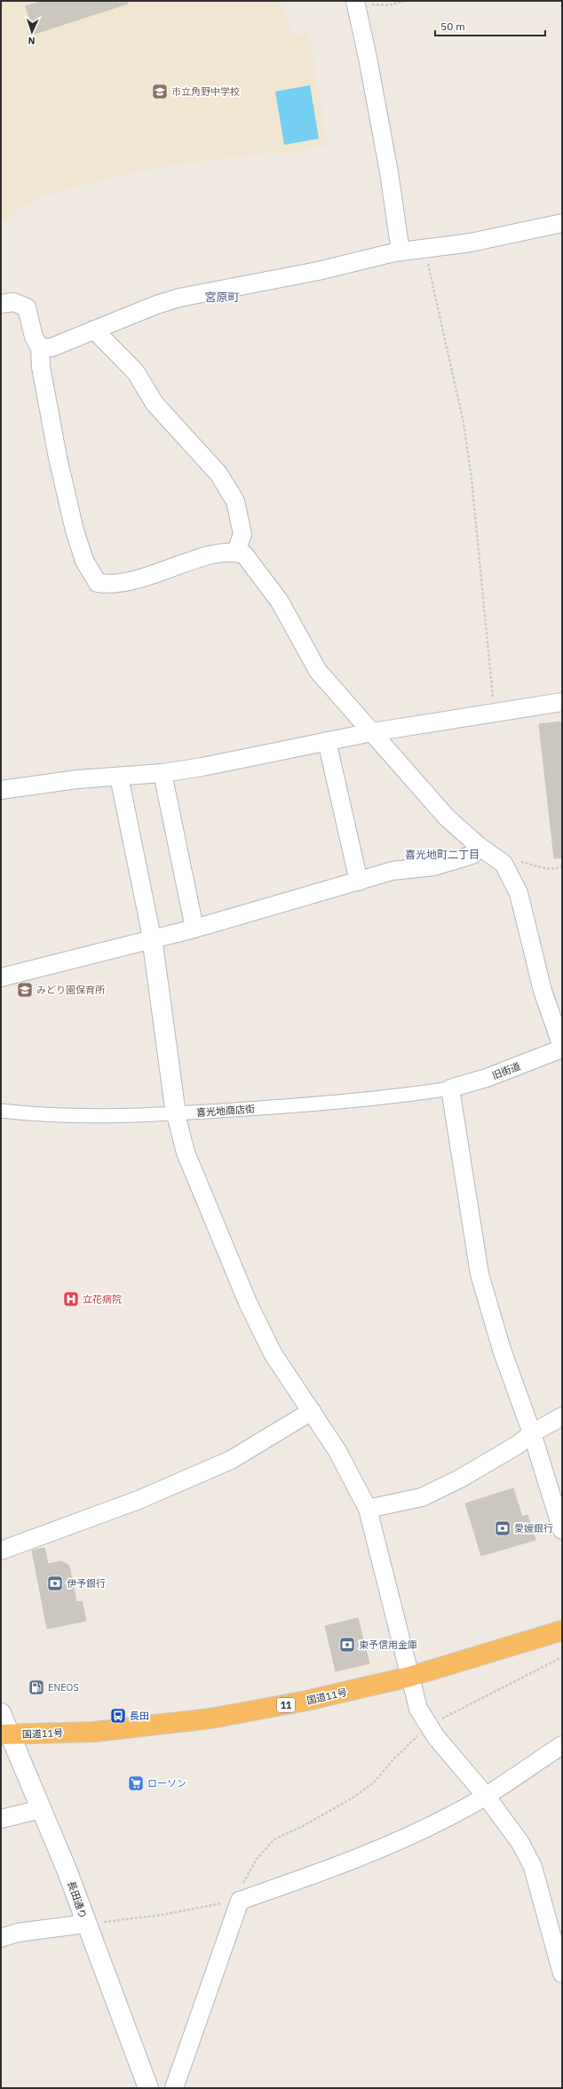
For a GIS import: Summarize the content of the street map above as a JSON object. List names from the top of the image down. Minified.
{"streets":{"highway":["国道11号","11"],"street":["旧街道","喜光地商店街","長田通り"]},"crossings":[["旧街道","喜光地商店街"],["国道11号","長田通り"]],"districts":["宮原町","喜光地町二丁目"],"places":{"school or university":["市立角野中学校","みどり園保育所"],"hospital":["立花病院"],"bank":["愛媛銀行","伊予銀行","東予信用金庫"],"fuel station":["ENEOS"],"bus stop":["長田"],"supermarket":["ローソン"]},"scale_bar":"50 m","north":"bottom"}
